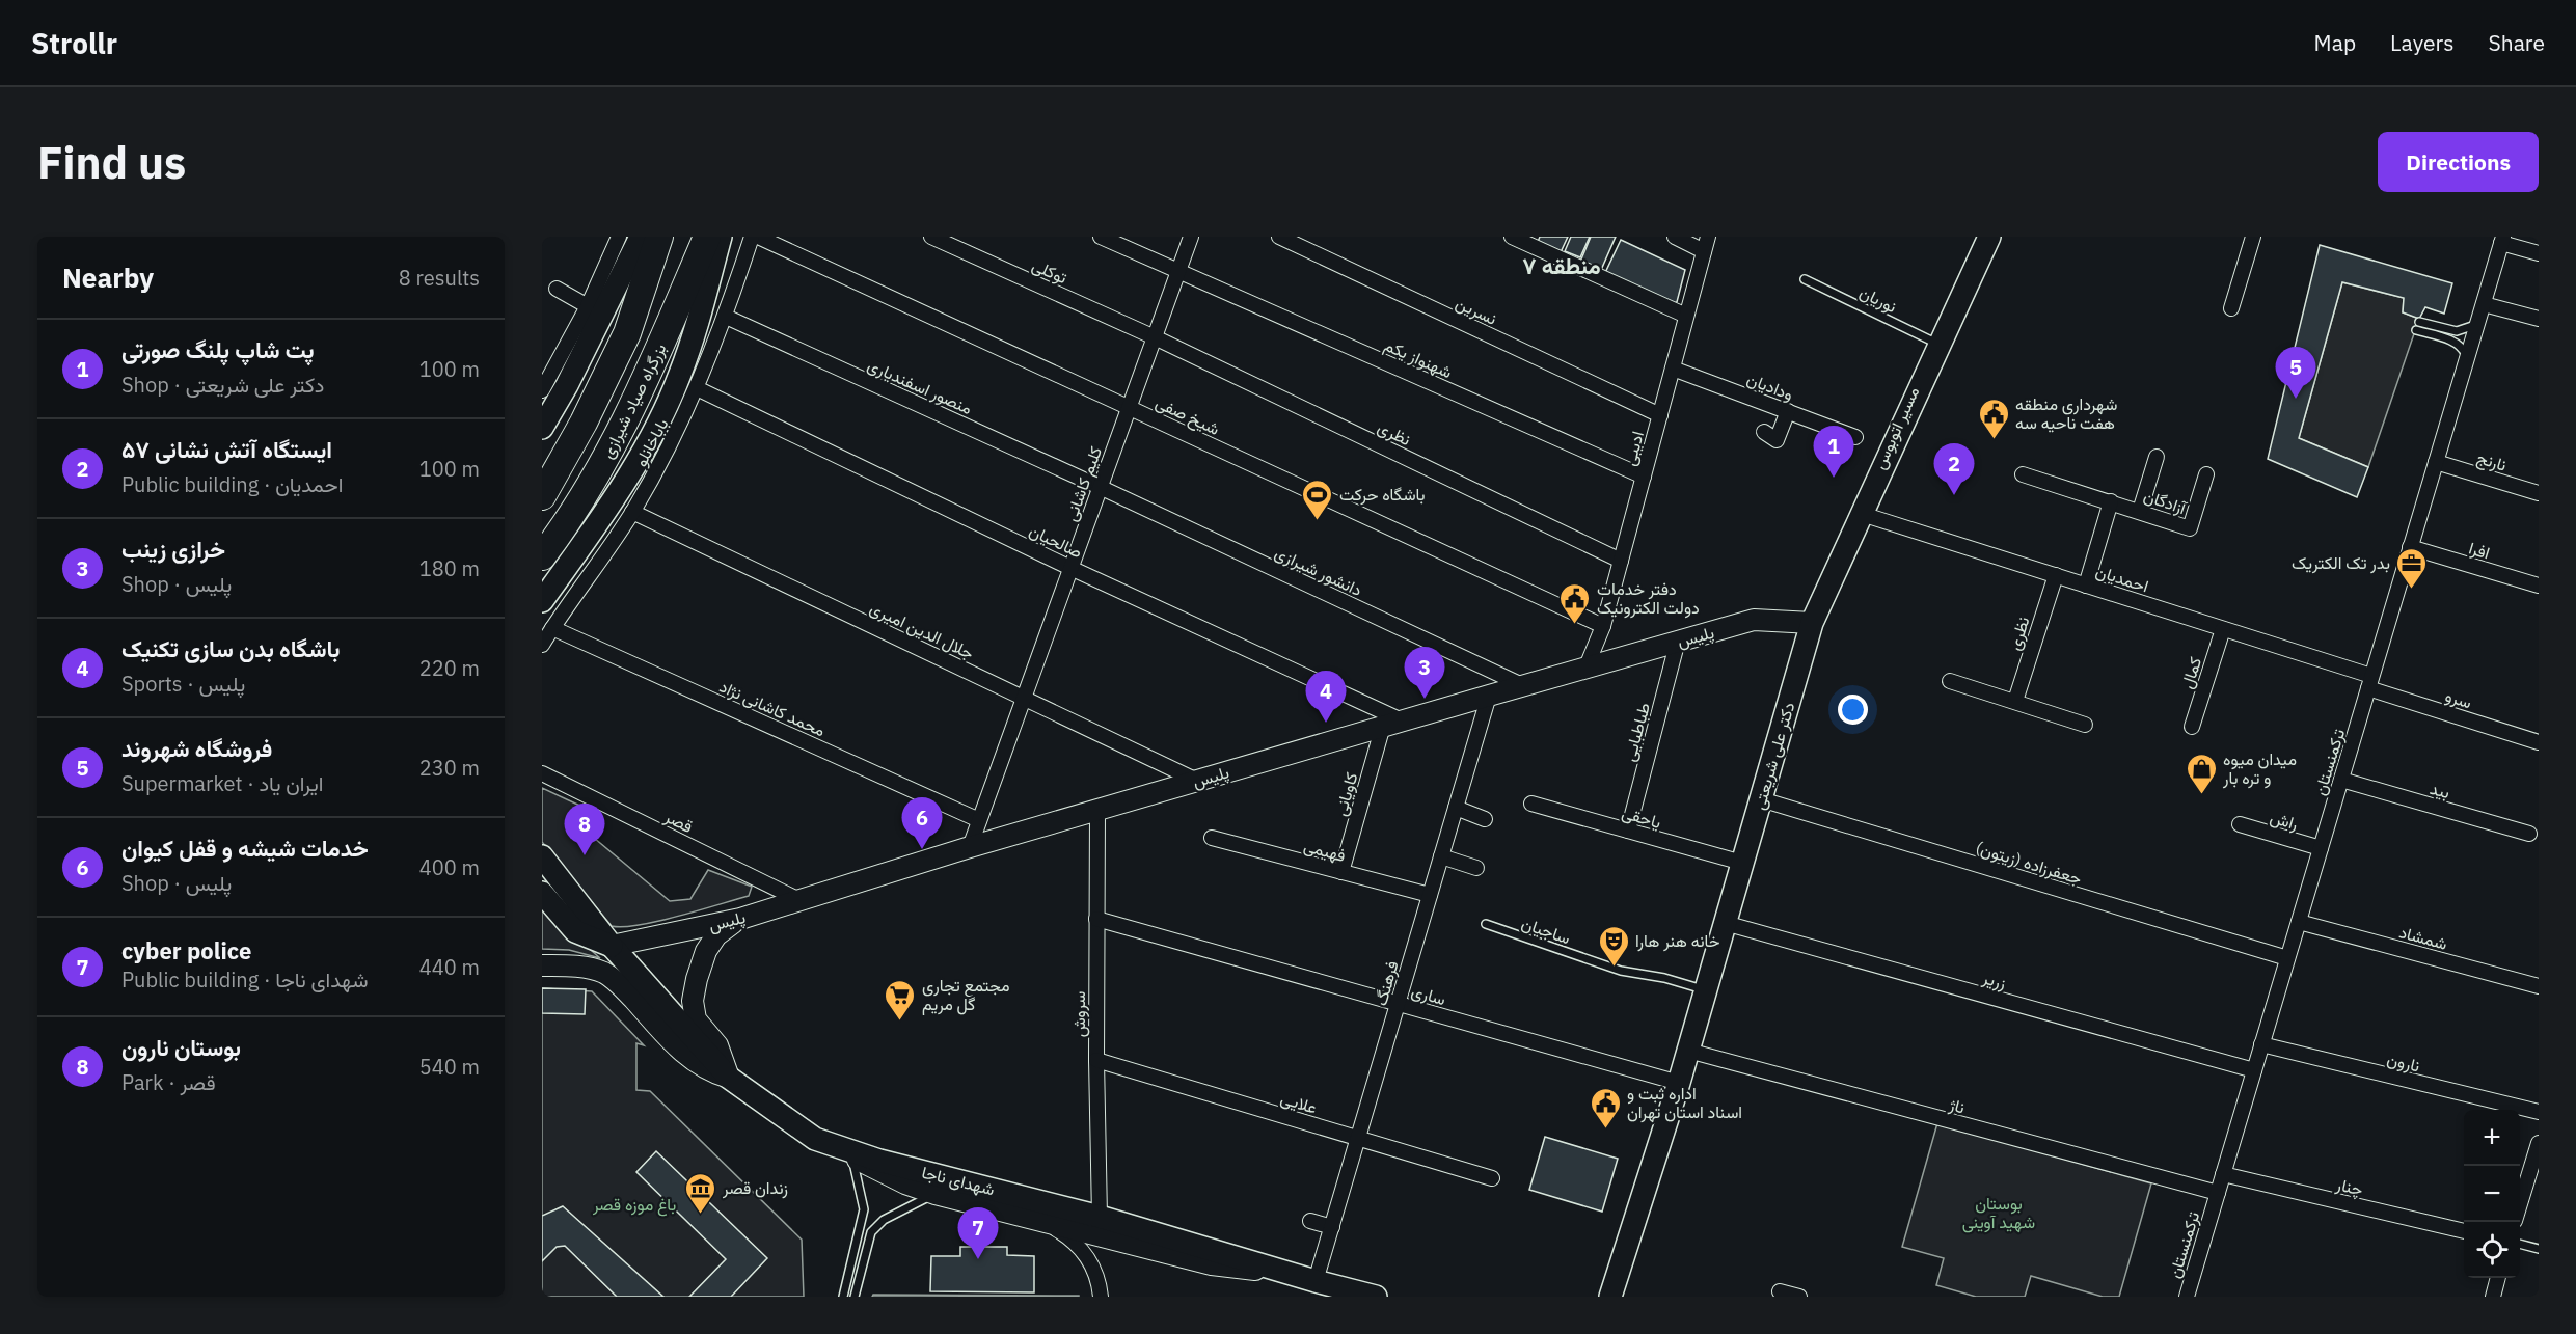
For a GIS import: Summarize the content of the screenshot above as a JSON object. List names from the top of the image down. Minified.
{"streets":{"highway":["بزرگراه صیاد شیرازی"],"main road":["پلیس","دکتر علی شریعتی","شهدای ناجا"],"street":["توکلی","نسرین","شهنواز یکم","منصور اسفندیاری","ودادیان","شیخ صفی","نظری","باباخانلو","ادیبی","نارنج","کلیم کاشانی","آزادگان","صالحیان","افرا","دانشور شیرازی","احمدیان","جلال الدین امیری","کمال","سرو","محمد کاشانی نژاد","طباطبایی","ترکمنستان","بید","کاویانی","یاحقی","راش","قصر","فهیمی","جعفرزاده (زیتون)","شمشاد","زریر","فرهنگ","ساری","سروش","نارون","علایی","ناژ","چنار"],"lane":["نوریان","مسیر اتوبوس","ساجیان"]},"crossings":[["توکلی","نظری"],["توکلی","کلیم کاشانی"],["نوریان","دکتر علی شریعتی"],["نسرین","ادیبی"],["شهنواز یکم","ادیبی"],["شهنواز یکم","کلیم کاشانی"],["منصور اسفندیاری","باباخانلو"],["منصور اسفندیاری","کلیم کاشانی"],["منصور اسفندیاری","دانشور شیرازی"],["ودادیان","ادیبی"],["شیخ صفی","ادیبی"],["شیخ صفی","کلیم کاشانی"],["نظری","ادیبی"],["نظری","کلیم کاشانی"],["نظری","احمدیان"],["باباخانلو","صالحیان"],["باباخانلو","جلال الدین امیری"],["باباخانلو","محمد کاشانی نژاد"],["ادیبی","پلیس"],["نارنج","ترکمنستان"],["کلیم کاشانی","صالحیان"],["کلیم کاشانی","دانشور شیرازی"],["کلیم کاشانی","جلال الدین امیری"],["کلیم کاشانی","پلیس"],["کلیم کاشانی","محمد کاشانی نژاد"],["صالحیان","پلیس"],["صالحیان","کاویانی"],["افرا","ترکمنستان"],["دانشور شیرازی","پلیس"],["احمدیان","کمال"],["احمدیان","سرو"],["احمدیان","دکتر علی شریعتی"],["احمدیان","ترکمنستان"],["جلال الدین امیری","پلیس"],["پلیس","طباطبایی"],["پلیس","دکتر علی شریعتی"],["پلیس","کاویانی"],["پلیس","قصر"],["پلیس","فرهنگ"],["پلیس","سروش"],["پلیس","شهدای ناجا"],["سرو","ترکمنستان"],["طباطبایی","یاحقی"],["دکتر علی شریعتی","یاحقی"],["دکتر علی شریعتی","جعفرزاده (زیتون)"],["دکتر علی شریعتی","ساجیان"],["دکتر علی شریعتی","زریر"],["دکتر علی شریعتی","ساری"],["دکتر علی شریعتی","ناژ"],["ترکمنستان","بید"],["ترکمنستان","راش"],["ترکمنستان","جعفرزاده (زیتون)"],["ترکمنستان","شمشاد"],["ترکمنستان","زریر"],["ترکمنستان","نارون"],["ترکمنستان","ناژ"],["ترکمنستان","چنار"],["کاویانی","فهیمی"],["فهیمی","فرهنگ"],["فرهنگ","ساری"],["فرهنگ","علایی"],["فرهنگ","شهدای ناجا"],["ساری","سروش"],["سروش","علایی"],["سروش","شهدای ناجا"]],"districts":["منطقه ۷"],"parks":["بوستان شهید آوینی","باغ موزه قصر"],"places":{"public building":["شهرداری منطقه هفت ناحیه سه","دفتر خدمات دولت الکترونیک","اداره ثبت و اسناد استان تهران"],"sports":["باشگاه حرکت"],"office":["بدر تک الکتریک"],"shop":["میدان میوه و تره بار"],"theatre":["خانه هنر هارا"],"supermarket":["مجتمع تجاری گل مریم"],"museum":["زندان قصر"]},"page":{"header":"Strollr","nav":["Map","Layers","Share"],"buttons":"Directions","title":"Find us","heading":["Nearby","8 results"],"list":[{"mark":"1","name":"پت شاپ پلنگ صورتی","note":"Shop · دکتر علی شریعتی","value":"100 m"},{"mark":"2","name":"ایستگاه آتش نشانی ۵۷","note":"Public building · احمدیان","value":"100 m"},{"mark":"3","name":"خرازی زینب","note":"Shop · پلیس","value":"180 m"},{"mark":"4","name":"باشگاه بدن سازی تکنیک","note":"Sports · پلیس","value":"220 m"},{"mark":"5","name":"فروشگاه شهروند","note":"Supermarket · ایران یاد","value":"230 m"},{"mark":"6","name":"خدمات شیشه و قفل کیوان","note":"Shop · پلیس","value":"400 m"},{"mark":"7","name":"cyber police","note":"Public building · شهدای ناجا","value":"440 m"},{"mark":"8","name":"بوستان نارون","note":"Park · قصر","value":"540 m"}],"pins":["5","1","2","3","4","6","8","7"],"map_buttons":["+","−"]}}
